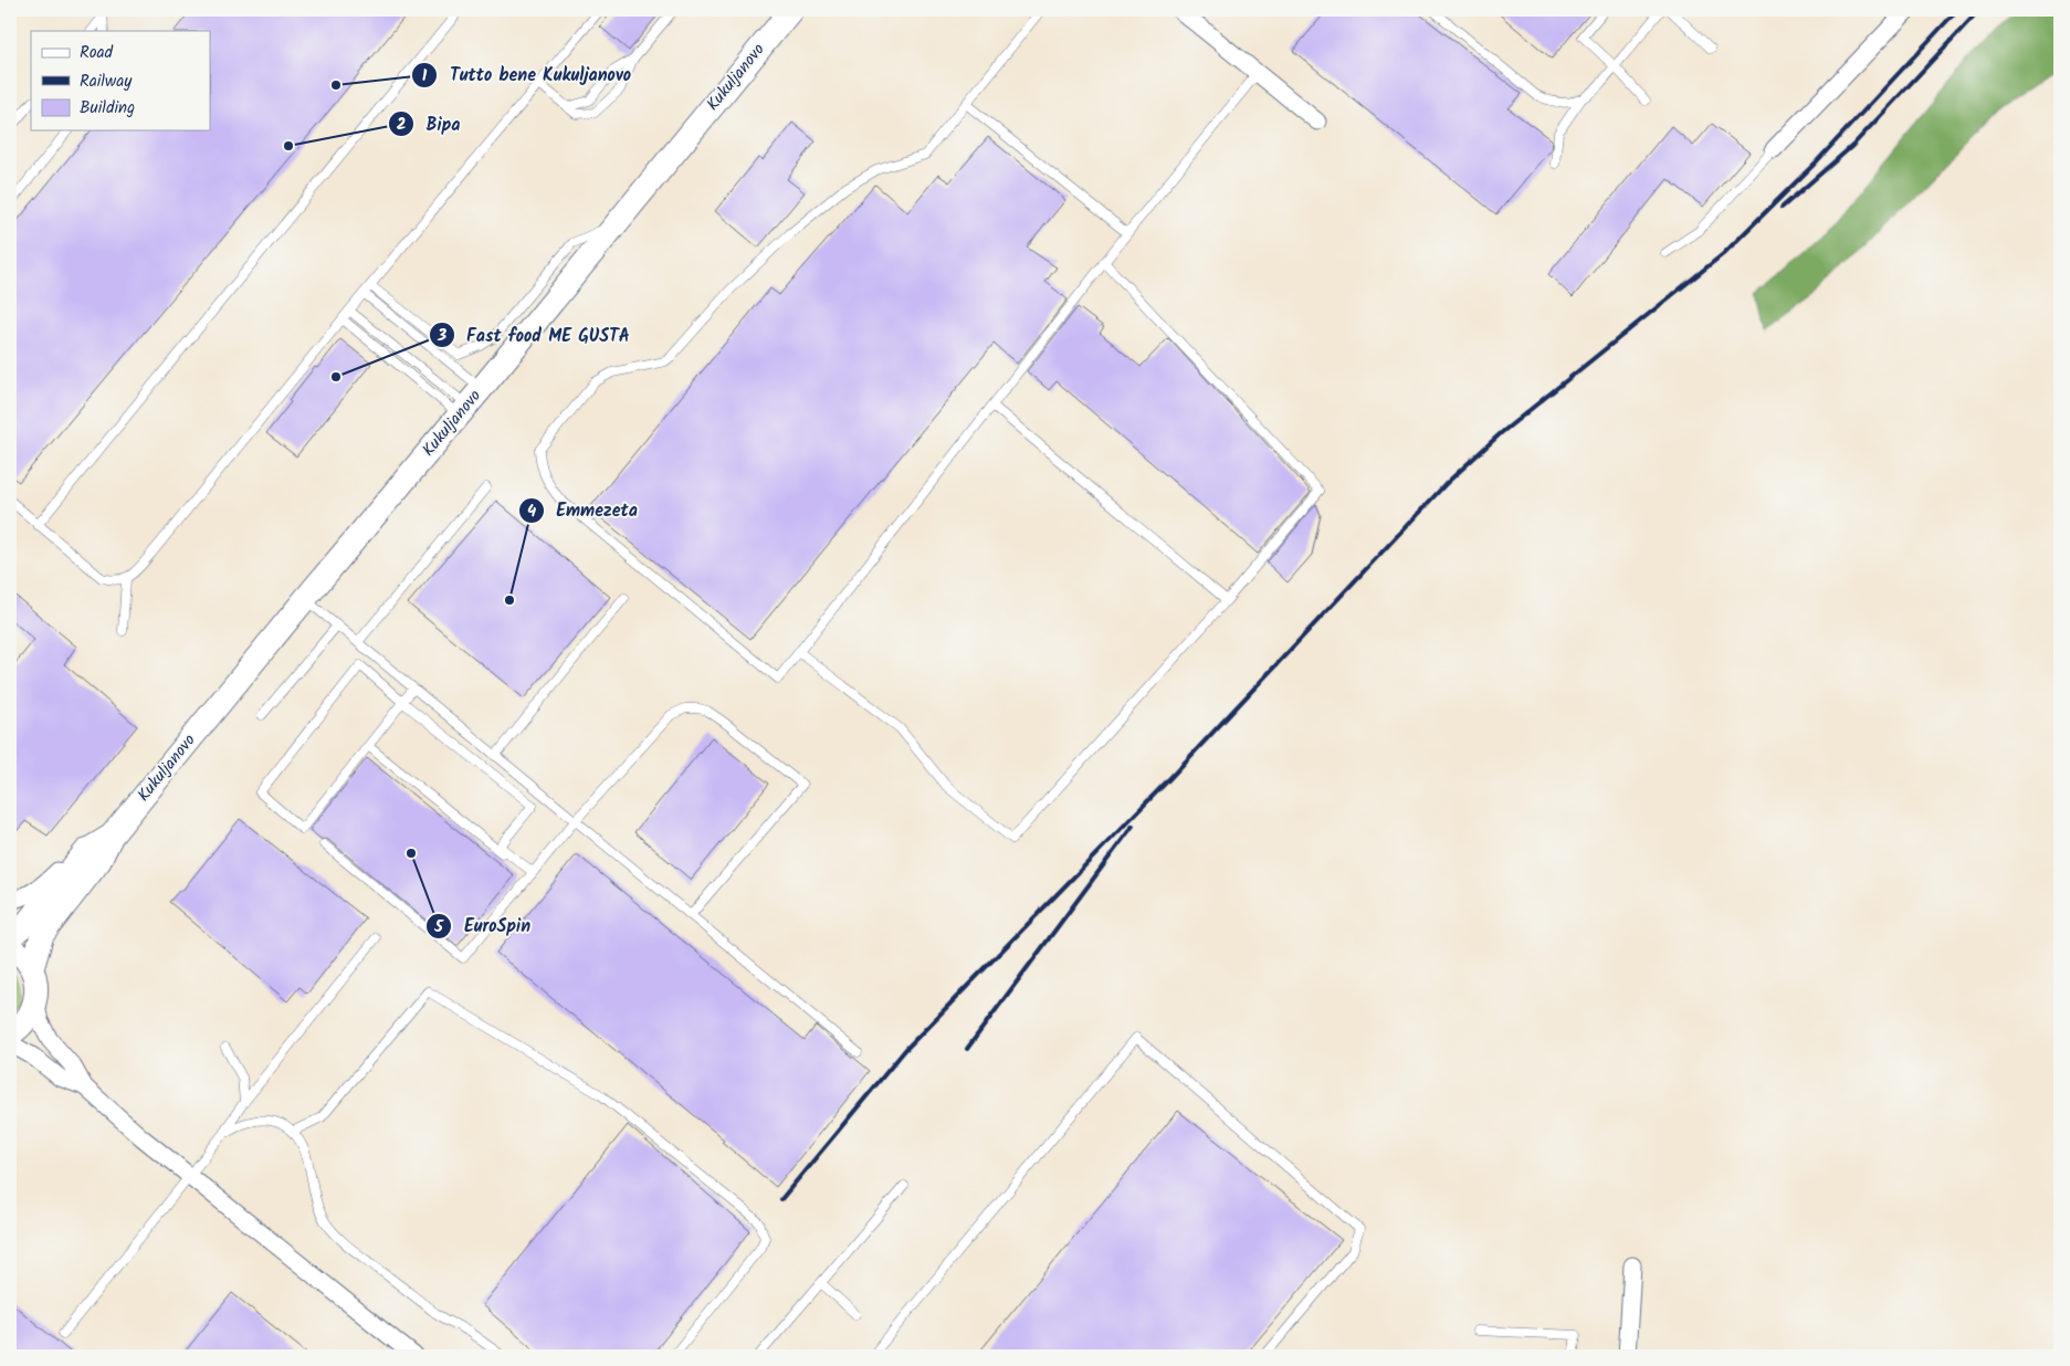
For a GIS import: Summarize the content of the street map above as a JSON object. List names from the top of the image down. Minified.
{"streets":{"main road":["Kukuljanovo"]},"places":["Tutto bene Kukuljanovo","Bipa","Fast food ME GUSTA","Emmezeta","EuroSpin"],"legend":["Road","Railway","Building"]}
